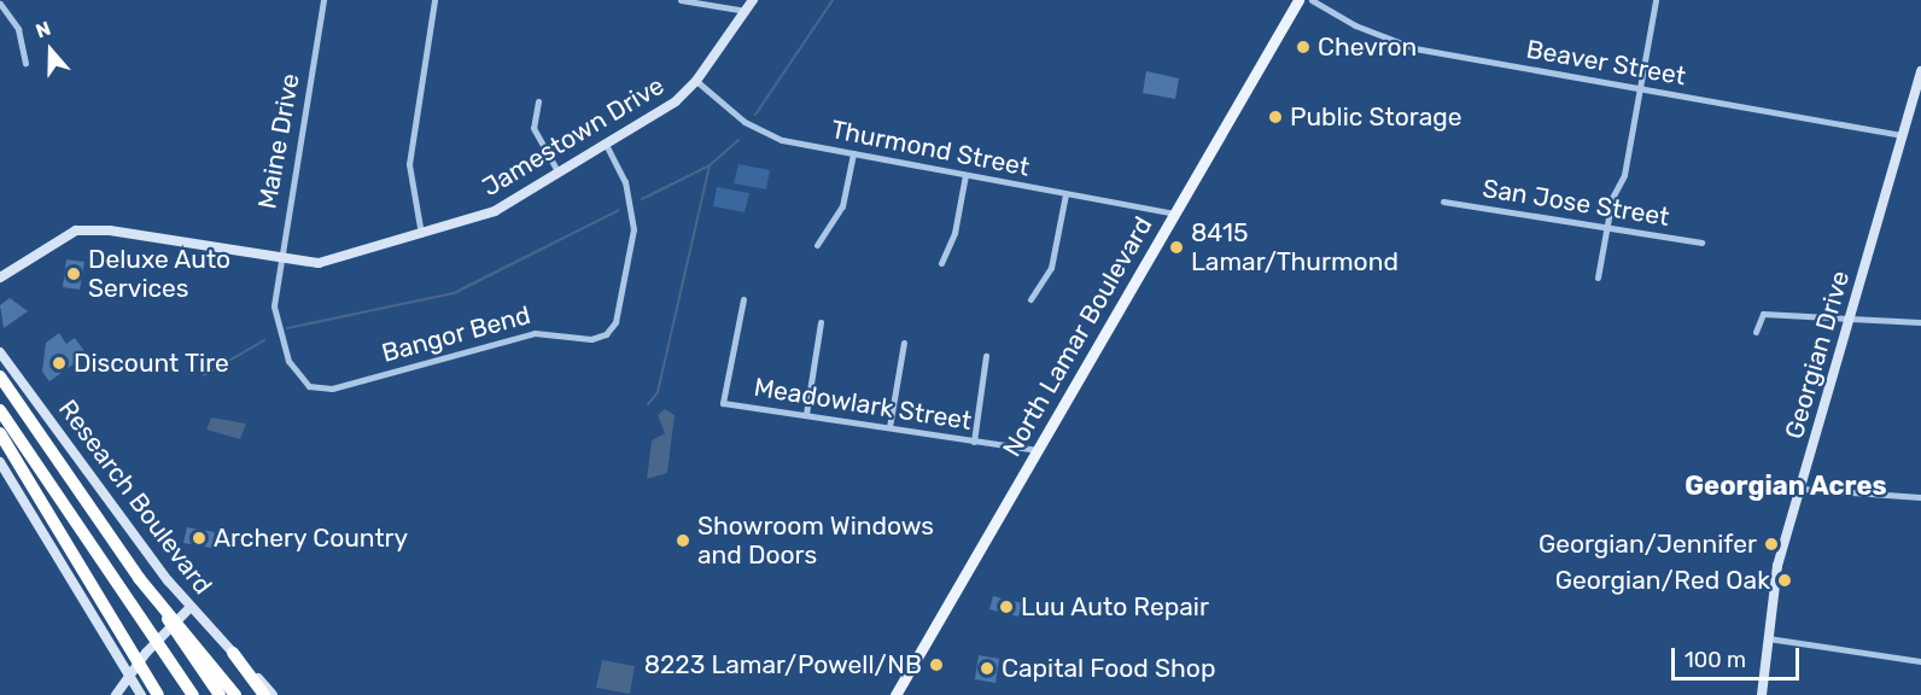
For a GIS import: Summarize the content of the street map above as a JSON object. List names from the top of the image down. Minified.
{"streets":{"main road":["North Lamar Boulevard"],"street":["Beaver Street","Jamestown Drive","Maine Drive","Thurmond Street","San Jose Street","Bangor Bend","Georgian Drive","Meadowlark Street","Research Boulevard"]},"crossings":[["Beaver Street","Georgian Drive"],["Jamestown Drive","Maine Drive"],["Jamestown Drive","Thurmond Street"],["Jamestown Drive","Bangor Bend"],["Maine Drive","Bangor Bend"],["Thurmond Street","North Lamar Boulevard"],["North Lamar Boulevard","Meadowlark Street"]],"districts":["Georgian Acres"],"places":["Chevron","Public Storage","8415 Lamar/Thurmond","Deluxe Auto Services","Discount Tire","Archery Country","Showroom Windows and Doors","Georgian/Jennifer","Georgian/Red Oak","Luu Auto Repair","8223 Lamar/Powell/NB","Capital Food Shop"],"scale_bar":"100 m","north":"top"}
